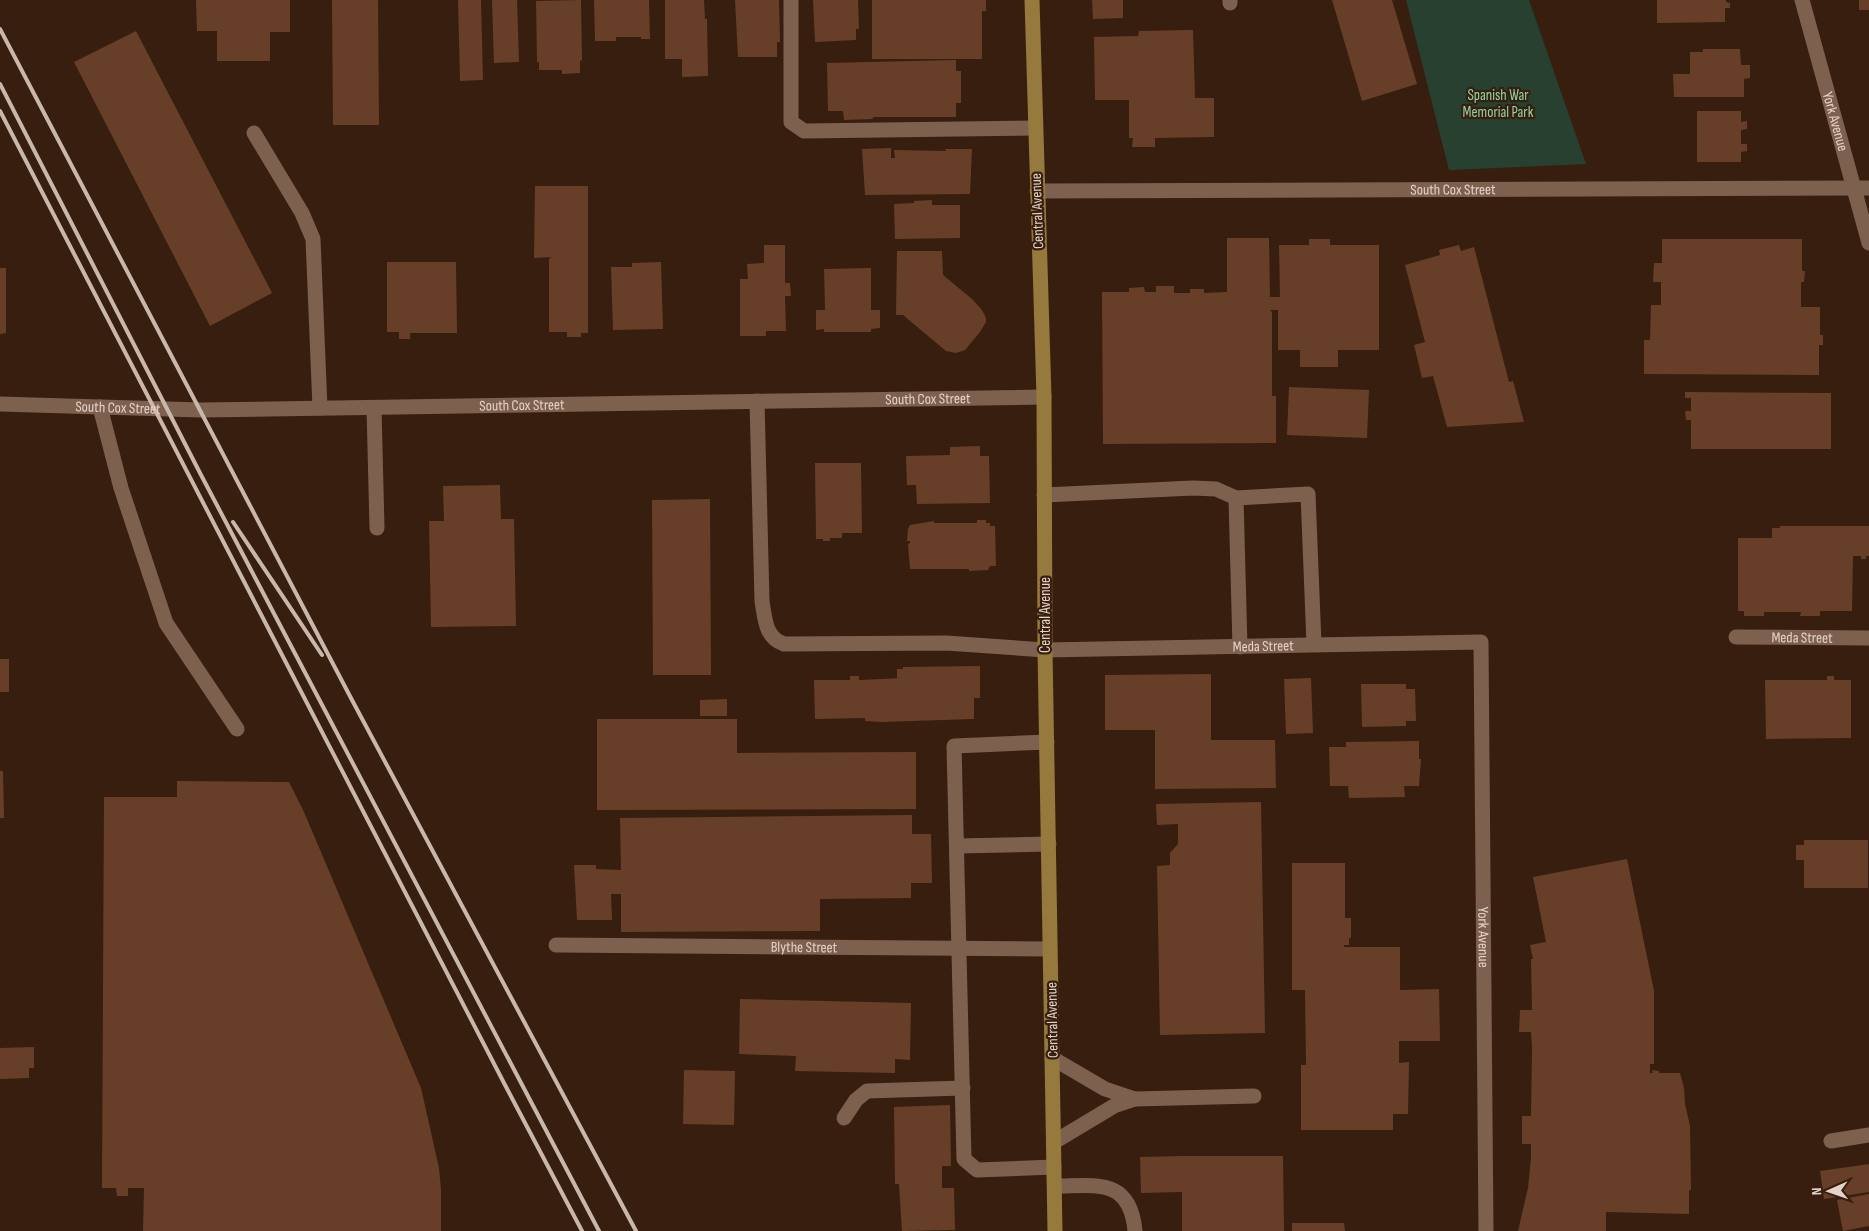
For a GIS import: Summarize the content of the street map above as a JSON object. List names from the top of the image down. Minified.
{"streets":{"main road":["Central Avenue"],"street":["York Avenue","South Cox Street","Meda Street","Blythe Street"]},"crossings":[["York Avenue","South Cox Street"],["York Avenue","Meda Street"],["South Cox Street","Central Avenue"],["South Cox Street","Meda Street"],["Central Avenue","Meda Street"],["Central Avenue","Blythe Street"]],"parks":["Spanish War Memorial Park"],"north":"left"}
